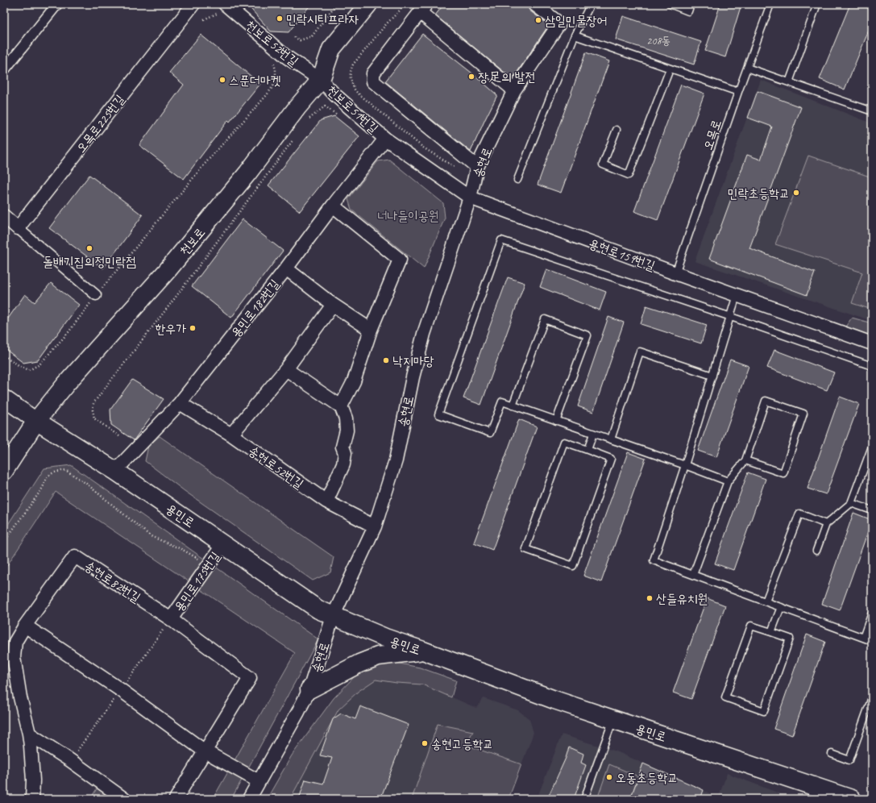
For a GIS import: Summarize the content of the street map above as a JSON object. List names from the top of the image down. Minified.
{"streets":{"main road":["천보로","용민로"],"street":["천보로52번길","천보로51번길","오목로225번길","송현로","용현로159번길","용민로182번길","송현로52번길","송현로82번길","용민로175번길"],"lane":["오목로"]},"crossings":[["천보로52번길","천보로51번길"],["천보로52번길","천보로"],["천보로51번길","천보로"],["천보로51번길","용현로159번길"],["천보로51번길","용민로182번길"],["오목로","용현로159번길"],["송현로","용현로159번길"],["송현로","송현로52번길"],["송현로","용민로"],["천보로","용민로"],["용현로159번길","용민로182번길"],["용민로182번길","송현로52번길"],["용민로182번길","용민로"],["용민로","용민로175번길"],["송현로82번길","용민로175번길"]],"parks":["너나들이공원"],"places":["민락시티프라자","삼일민물장어","장足의 발전","스푼더마켓","민락초등학교","돌배기집의정민락점","한우가","낙지마당","산들유치원","송현고등학교","오동초등학교"],"house_numbers":["208동"]}
